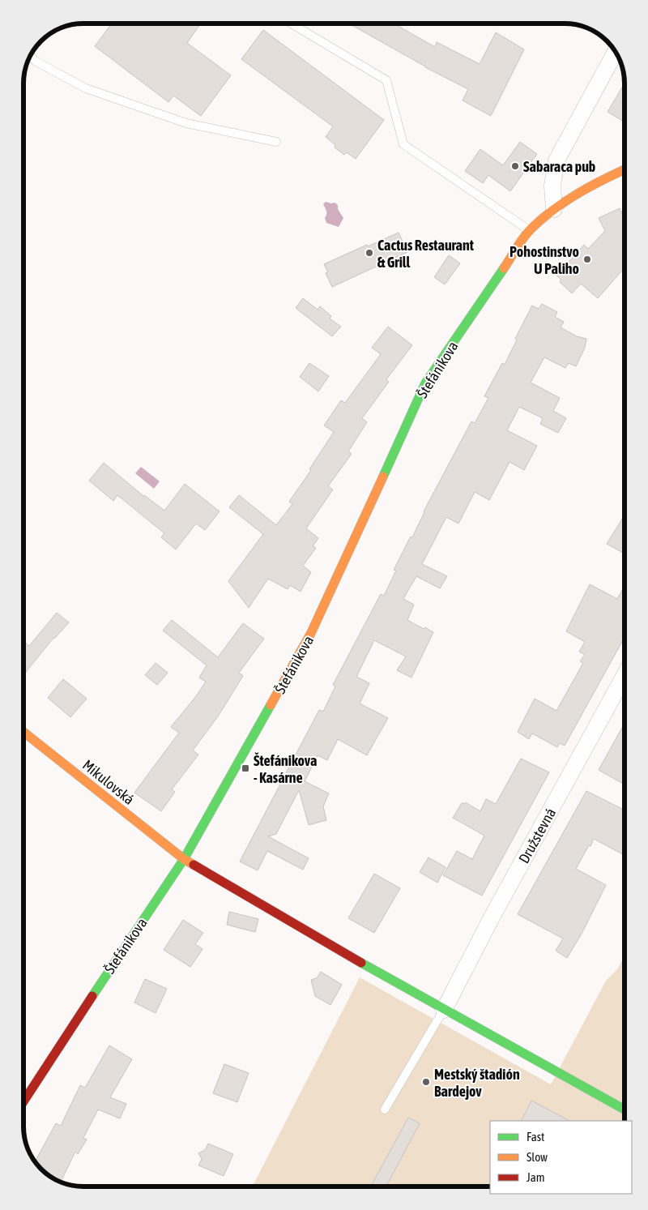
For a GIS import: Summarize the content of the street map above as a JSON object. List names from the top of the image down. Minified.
{"streets":{"street":["Štefánikova","Mikulovská","Družstevná"]},"crossings":[["Štefánikova","Mikulovská"]],"places":{"other":["Sabaraca pub","Cactus Restaurant & Grill","Pohostinstvo U Paliho","Mestský štadión Bardejov"],"transit":["Štefánikova - Kasárne"]},"legend":["Fast","Slow","Jam"]}
